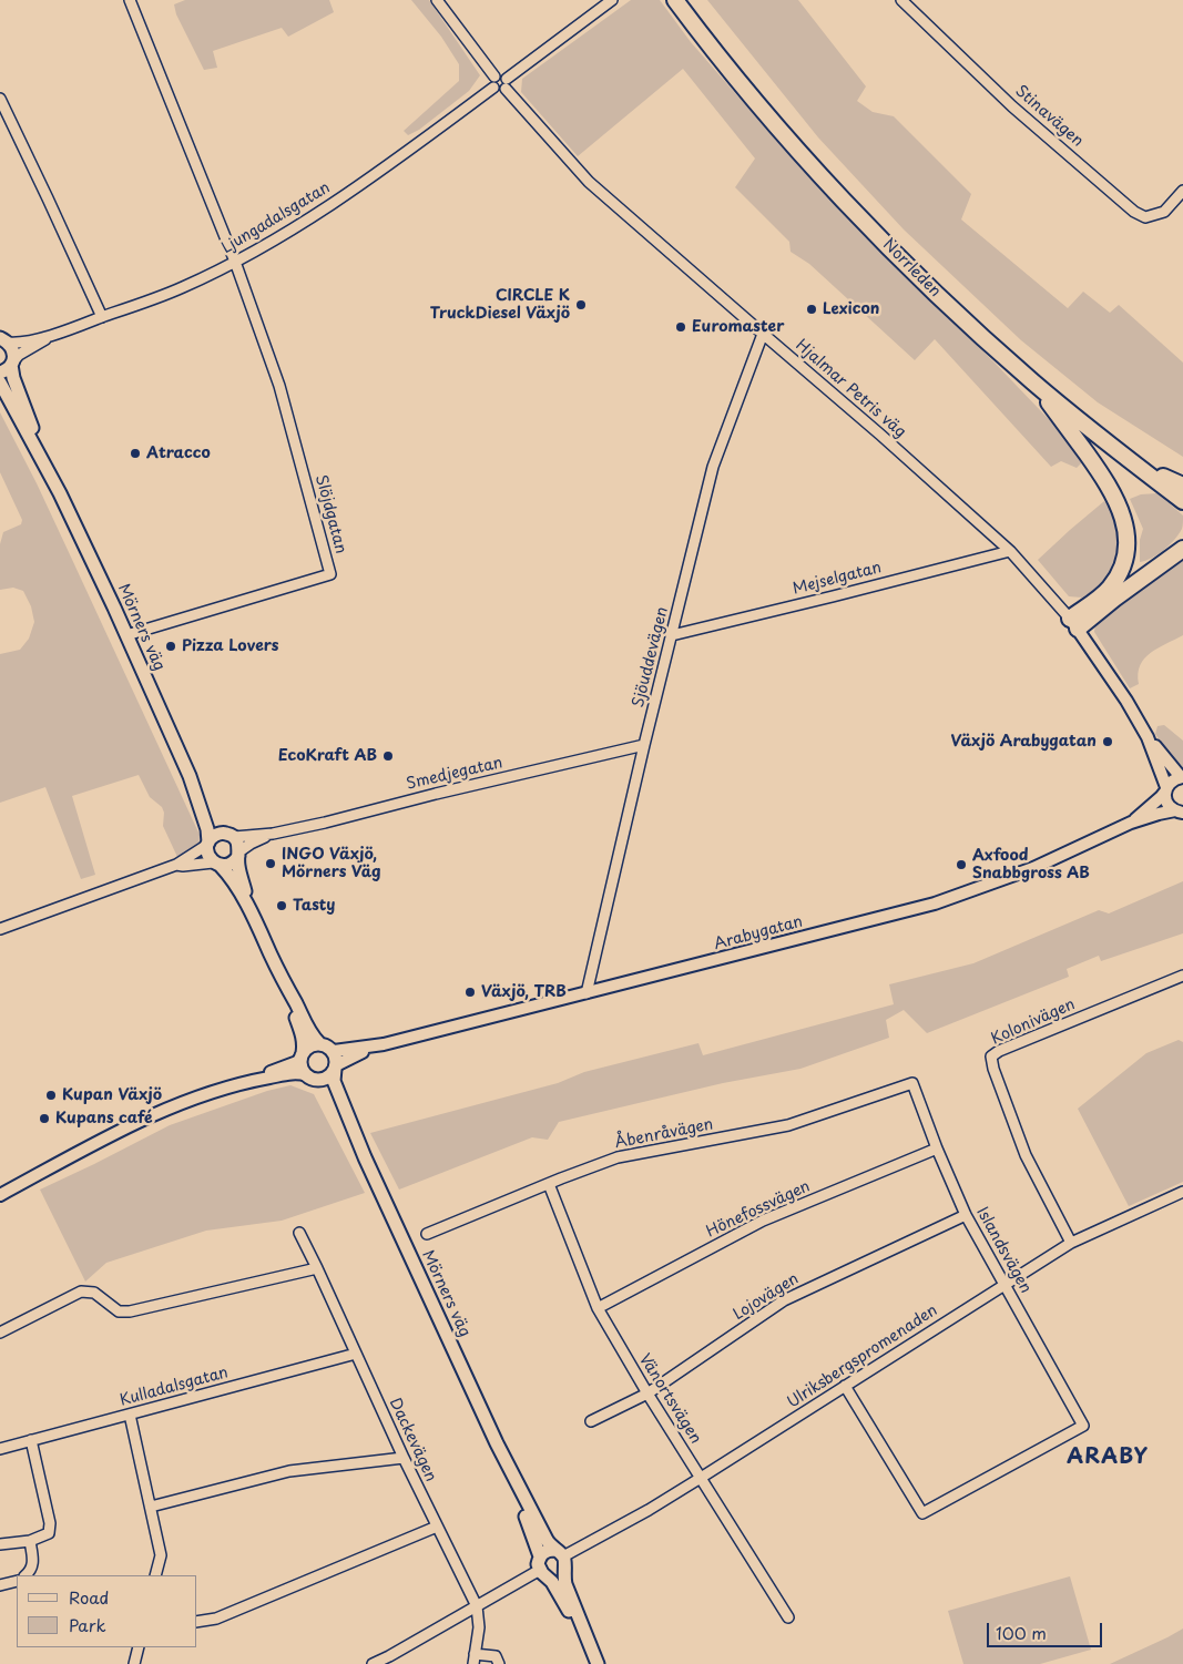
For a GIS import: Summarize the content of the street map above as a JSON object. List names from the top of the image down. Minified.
{"streets":{"highway":["Norrleden"],"main road":["Mörners väg"],"street":["Stinavägen","Ljungadalsgatan","Hjalmar Petris väg","Slöjdgatan","Mejselgatan","Sjöuddevägen","Smedjegatan","Arabygatan","Kolonivägen","Åbenråvägen","Hönefossvägen","Islandsvägen","Lojovägen","Ulriksbergspromenaden","Kulladalsgatan","Vänortsvägen","Dackevägen"]},"crossings":[["Ljungadalsgatan","Hjalmar Petris väg"],["Ljungadalsgatan","Slöjdgatan"],["Ljungadalsgatan","Mörners väg"],["Hjalmar Petris väg","Mejselgatan"],["Hjalmar Petris väg","Sjöuddevägen"],["Hjalmar Petris väg","Arabygatan"],["Slöjdgatan","Mörners väg"],["Mejselgatan","Sjöuddevägen"],["Mörners väg","Smedjegatan"],["Mörners väg","Arabygatan"],["Mörners väg","Ulriksbergspromenaden"],["Sjöuddevägen","Smedjegatan"],["Sjöuddevägen","Arabygatan"],["Kolonivägen","Ulriksbergspromenaden"],["Åbenråvägen","Islandsvägen"],["Åbenråvägen","Vänortsvägen"],["Hönefossvägen","Islandsvägen"],["Hönefossvägen","Vänortsvägen"],["Islandsvägen","Lojovägen"],["Islandsvägen","Ulriksbergspromenaden"],["Lojovägen","Vänortsvägen"],["Ulriksbergspromenaden","Vänortsvägen"],["Kulladalsgatan","Dackevägen"]],"districts":["ARABY"],"places":["CIRCLE K TruckDiesel Växjö","Lexicon","Euromaster","Atracco","Pizza Lovers","Växjö Arabygatan","EcoKraft AB","INGO Växjö, Mörners Väg","Axfood Snabbgross AB","Tasty","Växjö, TRB","Kupan Växjö","Kupans café"],"legend":["Road","Park"],"scale_bar":"100 m"}
